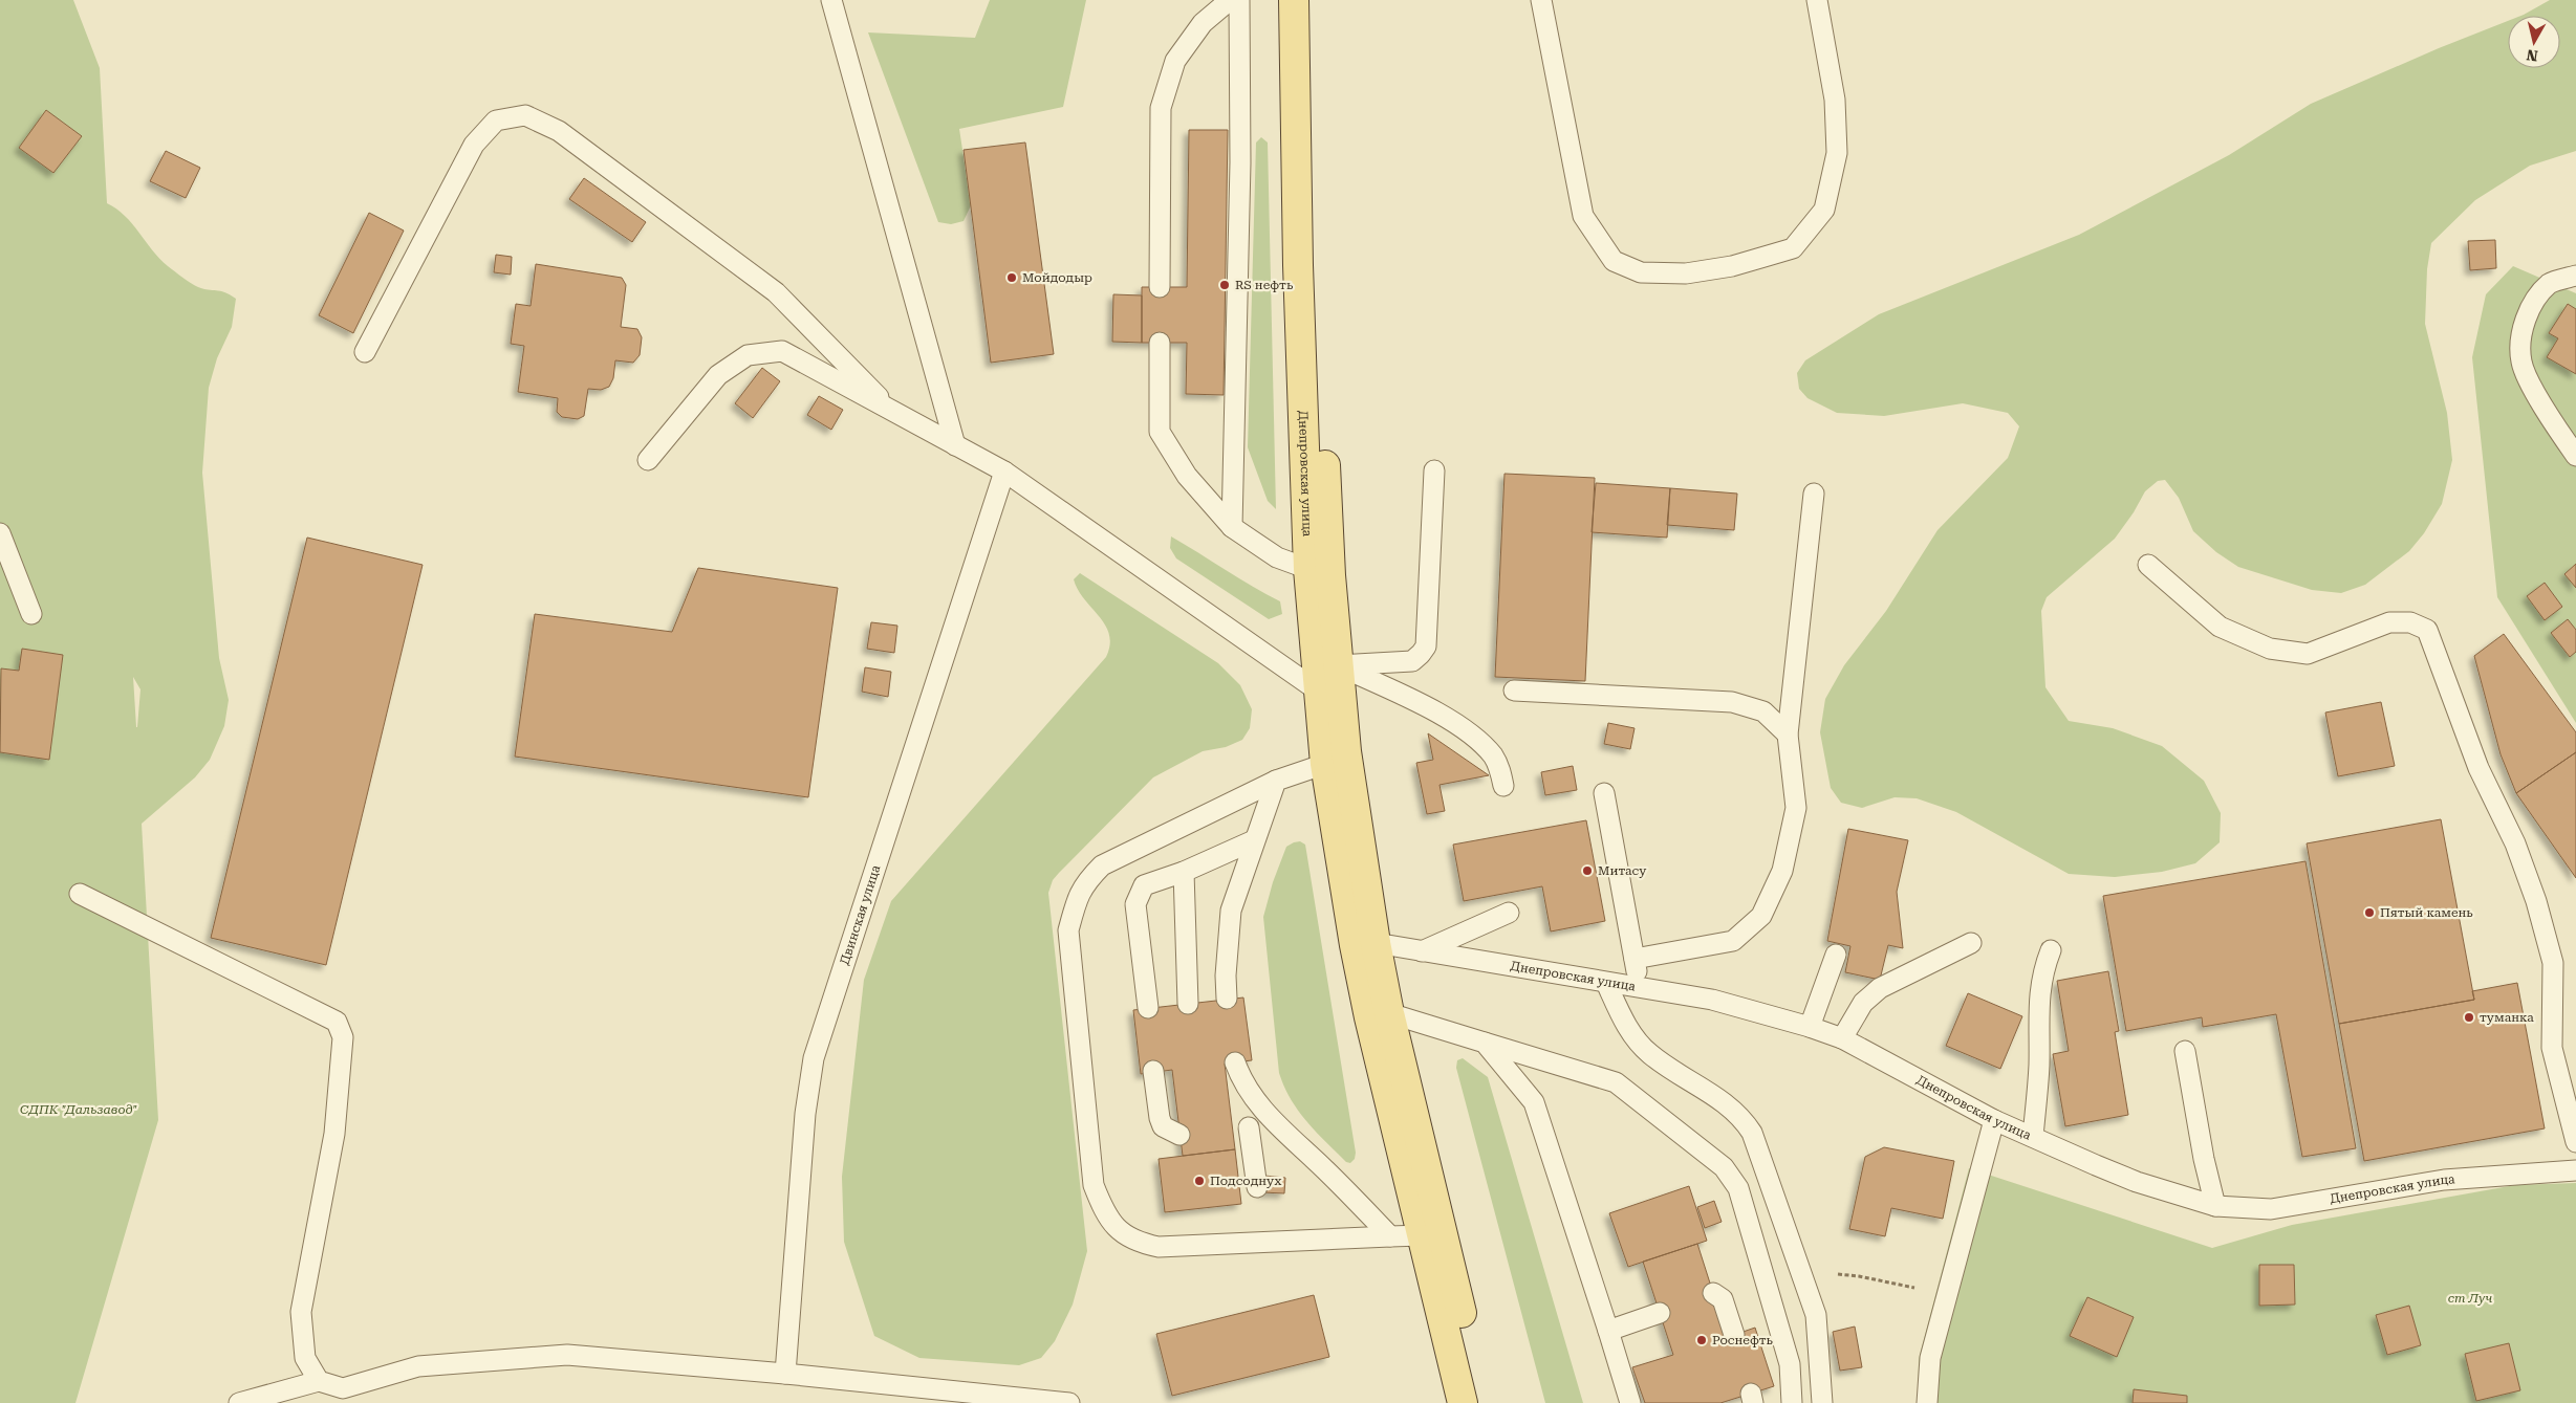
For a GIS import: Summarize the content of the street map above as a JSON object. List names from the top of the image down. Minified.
{"streets":{"main road":["Днепровская улица"],"lane":["Двинская улица"]},"parks":["СДПК \"Дальзавод\"","ст Луч"],"places":["Мойдодыр","RS нефть","Митасу","Пятый камень","туманка","Подсоднух","Роснефть"],"north":"bottom"}
